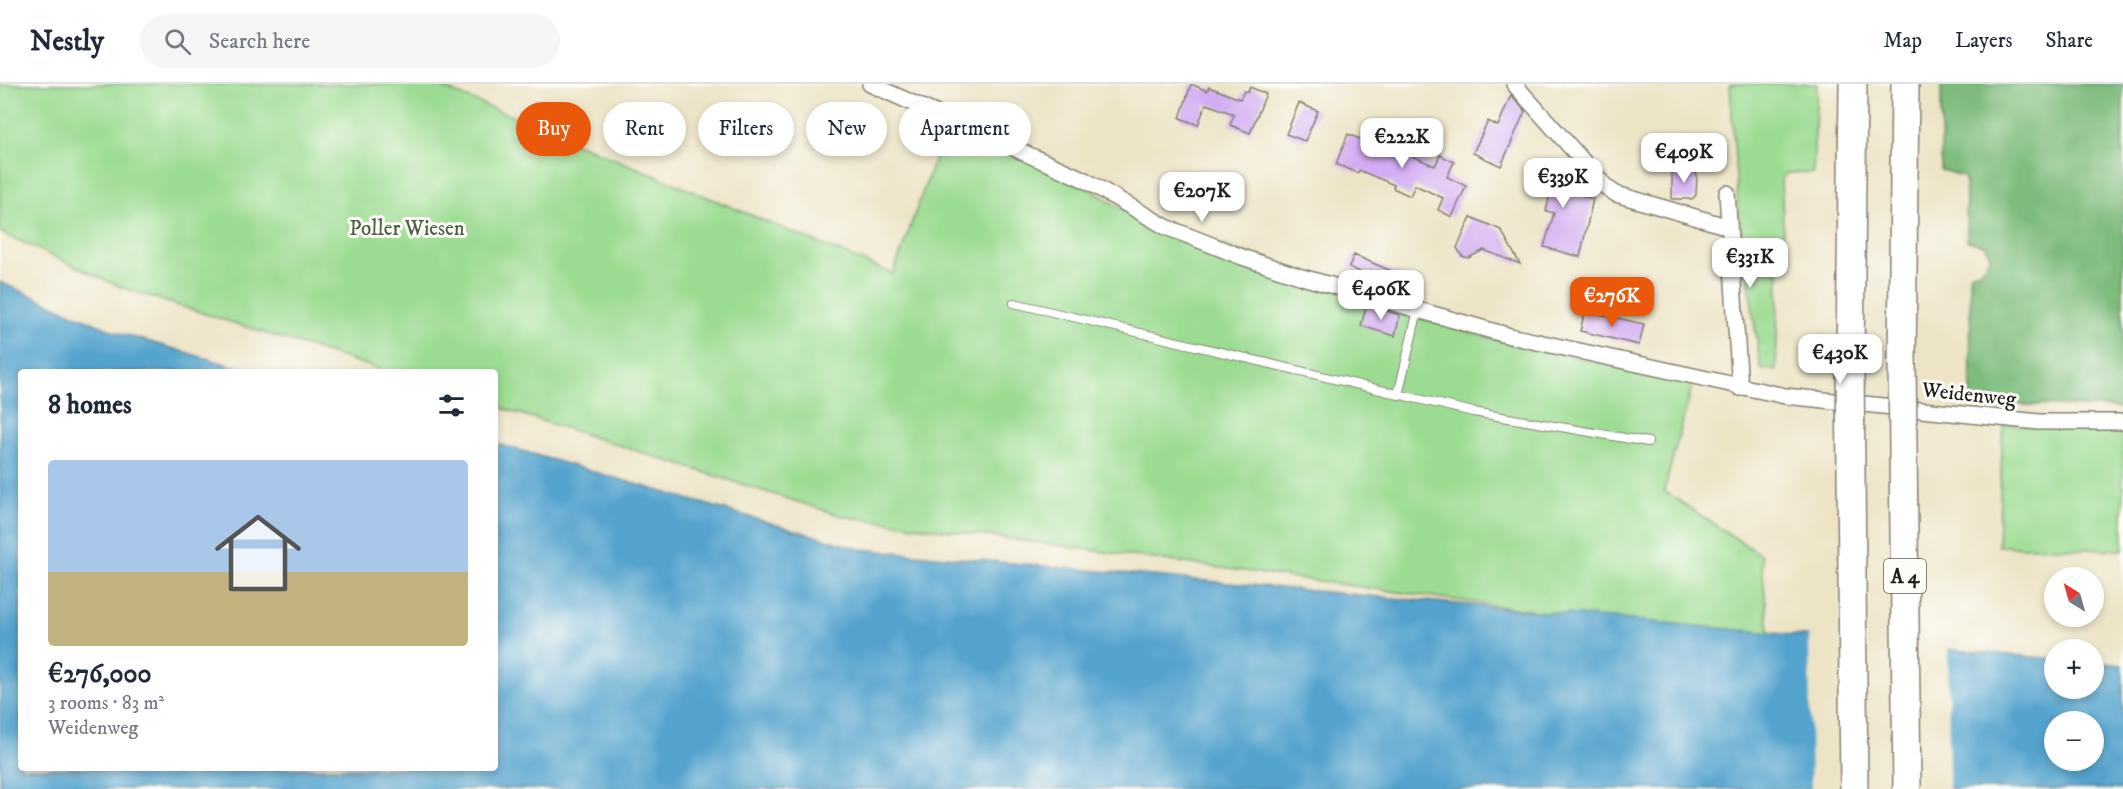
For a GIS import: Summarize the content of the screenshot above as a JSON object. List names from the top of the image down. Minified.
{"streets":{"highway":["A 4"],"street":["Weidenweg"]},"parks":["Poller Wiesen"],"north":"top left","page":{"header":"Nestly","search":"Search here","nav":["Map","Layers","Share"],"chip":["Buy","Rent","Filters","New","Apartment"],"price":["€222K","€409K","€339K","€207K","€331K","€406K","€276K","€430K"],"heading":"8 homes","list":[{"name":"€276,000","note":"3 rooms · 83 m² · Weidenweg"}],"map_buttons":["+","−"]}}
